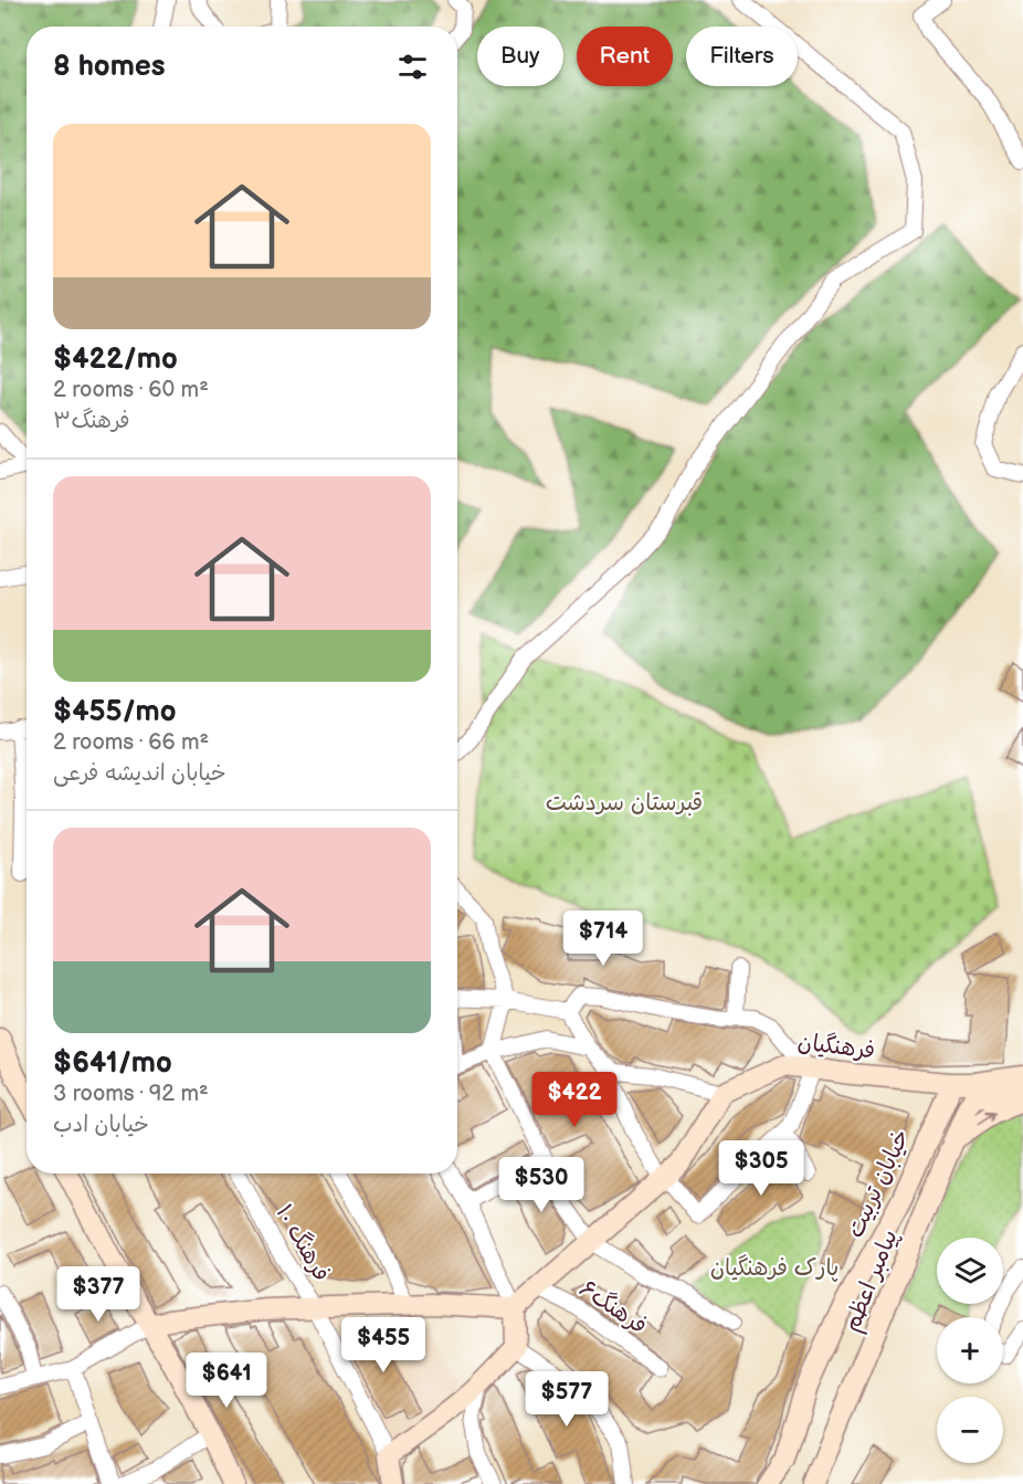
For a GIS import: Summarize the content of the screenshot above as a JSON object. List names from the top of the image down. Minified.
{"streets":{"street":["فرهنگیان","خیابان تربیت","فرهنگ ۱۰","پیامبر اعظم","فرهنگ۶"]},"crossings":[["فرهنگیان","خیابان تربیت"]],"parks":["قبرستان سردشت","پارک فرهنگیان"],"page":{"chip":["Buy","Rent","Filters"],"heading":"8 homes","list":[{"name":"$422/mo","note":"2 rooms · 60 m² · فرهنگ۳"},{"name":"$455/mo","note":"2 rooms · 66 m² · خیابان اندیشه فرعی"},{"name":"$641/mo","note":"3 rooms · 92 m² · خیابان ادب"}],"price":["$714","$422","$305","$530","$377","$455","$641","$577"],"map_buttons":["+","−"]}}
